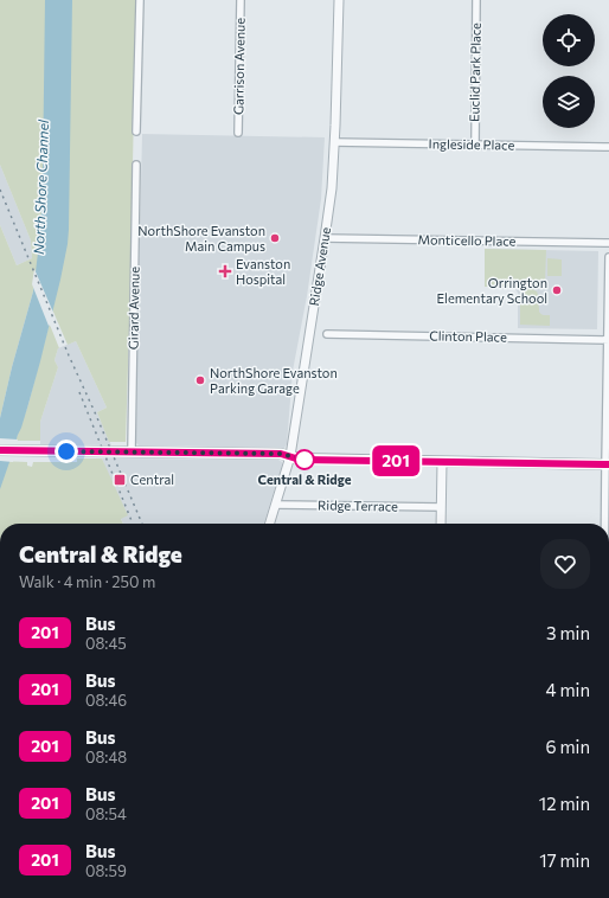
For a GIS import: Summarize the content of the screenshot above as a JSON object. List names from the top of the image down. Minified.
{"streets":{"street":["Garrison Avenue","Euclid Park Place","Ingleside Place","Monticello Place","Ridge Avenue","Girard Avenue","Clinton Place","Ridge Terrace"]},"crossings":[["Euclid Park Place","Ingleside Place"],["Ingleside Place","Ridge Avenue"],["Monticello Place","Ridge Avenue"],["Ridge Avenue","Ridge Terrace"]],"water":["North Shore Channel"],"places":{"other":["NorthShore Evanston Main Campus","Orrington Elementary School","NorthShore Evanston Parking Garage","Central & Ridge"],"health":["Evanston Hospital"],"transit":["Central"]},"lines":["bus line 201"],"page":{"on_map":"201","heading":["Central & Ridge","Walk · 4 min · 250 m"],"list":[{"mark":"201","name":"Bus","note":"08:45","value":"3 min"},{"mark":"201","name":"Bus","note":"08:46","value":"4 min"},{"mark":"201","name":"Bus","note":"08:48","value":"6 min"},{"mark":"201","name":"Bus","note":"08:54","value":"12 min"},{"mark":"201","name":"Bus","note":"08:59","value":"17 min"}]}}
